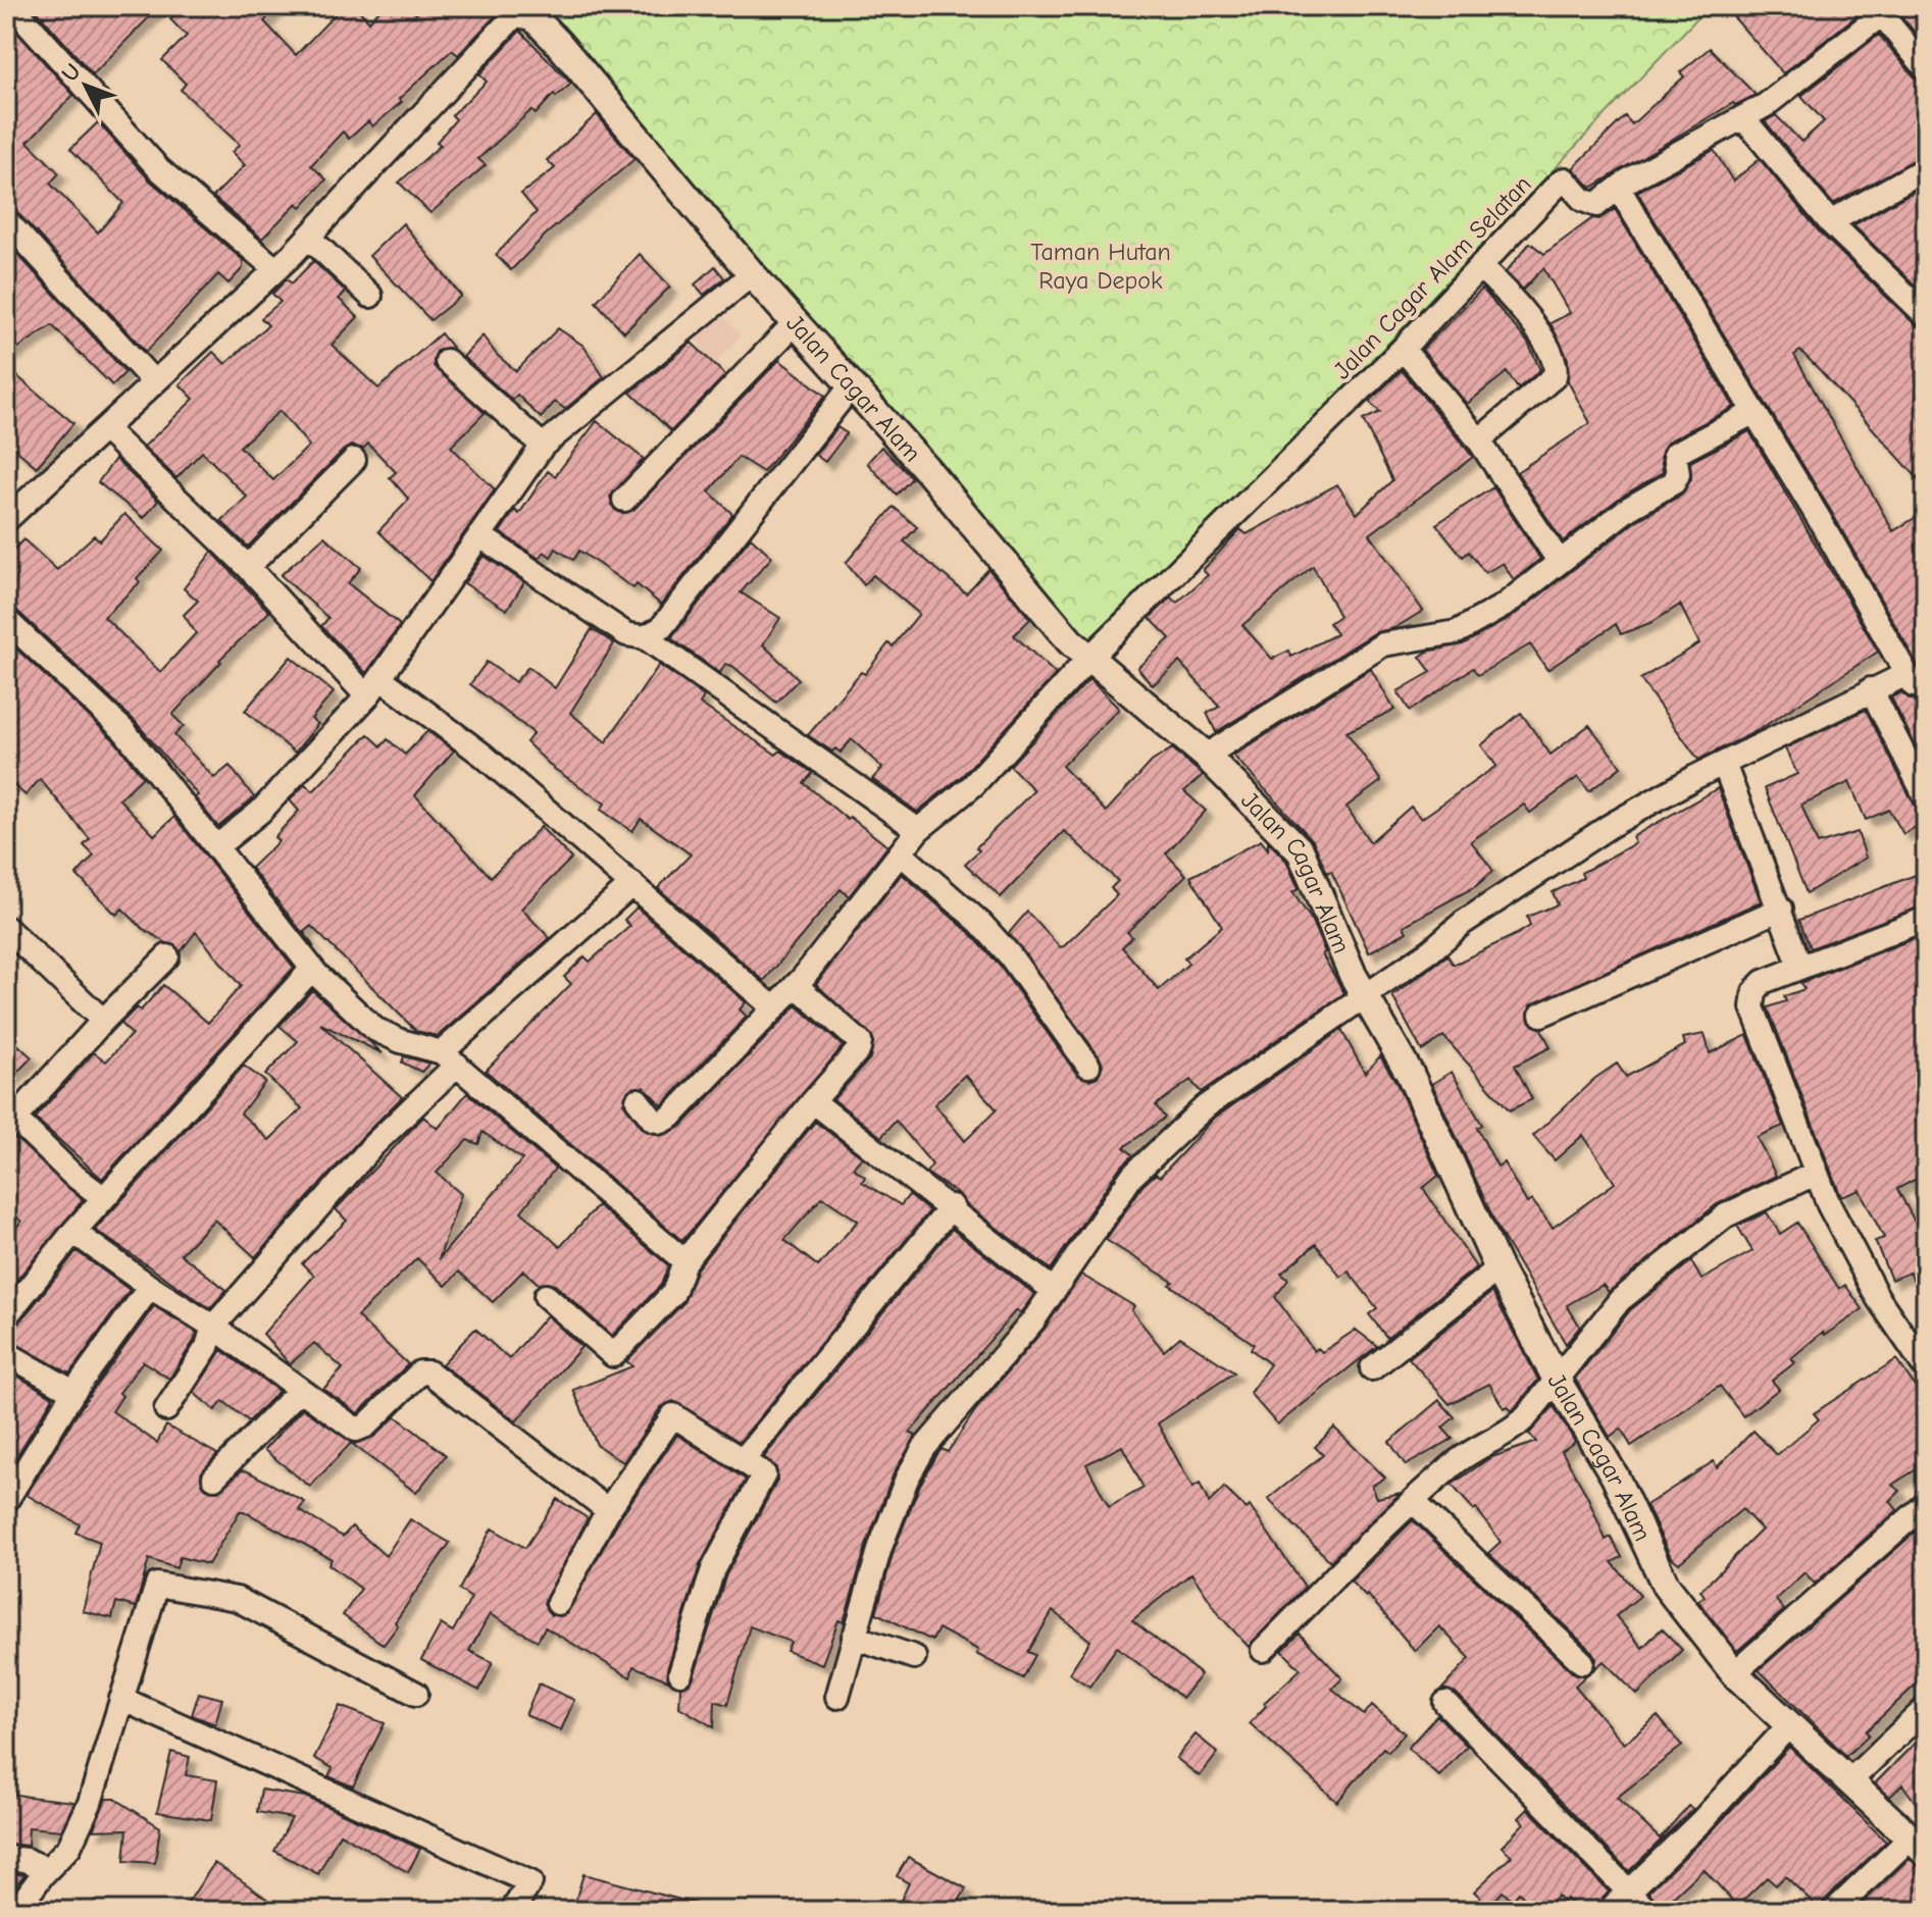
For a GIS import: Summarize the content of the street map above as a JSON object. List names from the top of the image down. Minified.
{"streets":{"street":["Jalan Cagar Alam Selatan","Jalan Cagar Alam"]},"crossings":[["Jalan Cagar Alam Selatan","Jalan Cagar Alam"]],"parks":["Taman Hutan Raya Depok"],"north":"top left"}
